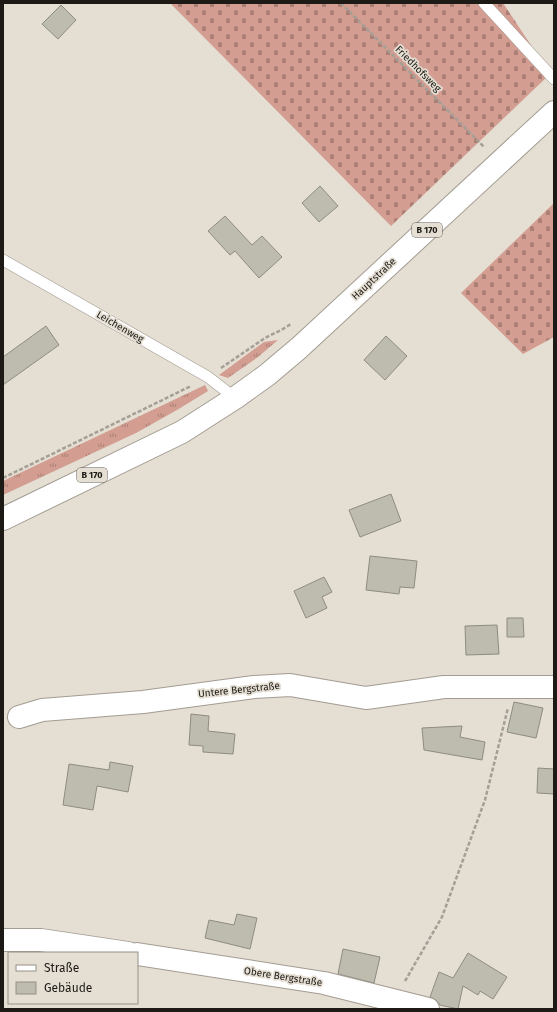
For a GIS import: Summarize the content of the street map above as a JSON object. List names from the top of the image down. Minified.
{"streets":{"street":["B 170","Hauptstraße","Untere Bergstraße","Obere Bergstraße"],"lane":["Leichenweg"],"path":["Friedhofsweg"]},"crossings":[["Hauptstraße","Leichenweg"]],"legend":["Straße","Gebäude"]}
